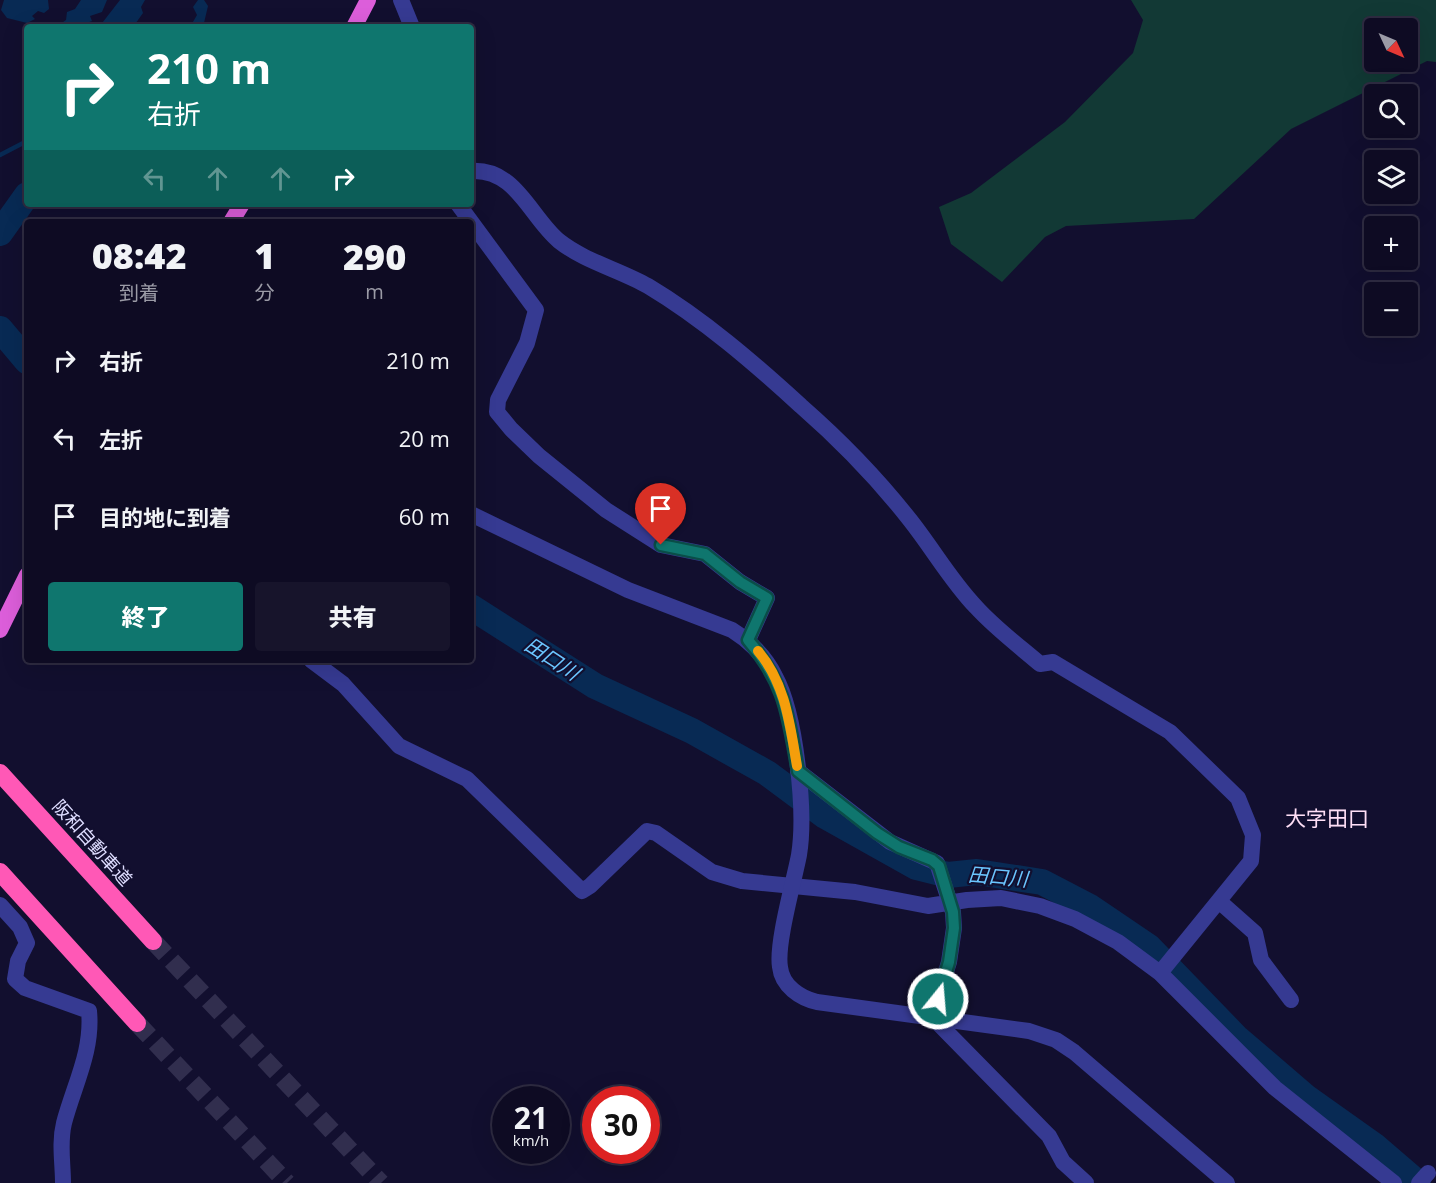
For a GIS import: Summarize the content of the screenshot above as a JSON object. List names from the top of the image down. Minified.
{"streets":{"highway":["阪和自動車道"]},"districts":["大字田口"],"water":["田口川"],"north":"bottom right","page":{"map_buttons":["+","−"],"turn":["210 m","右折"],"eta":["08:42","到着","1","分","290","m"],"list":[{"name":"右折","value":"210 m"},{"name":"左折","value":"20 m"},{"name":"目的地に到着","value":"60 m"}],"buttons":["終了","共有"],"speed":"21 km/h","limit":"30"}}
